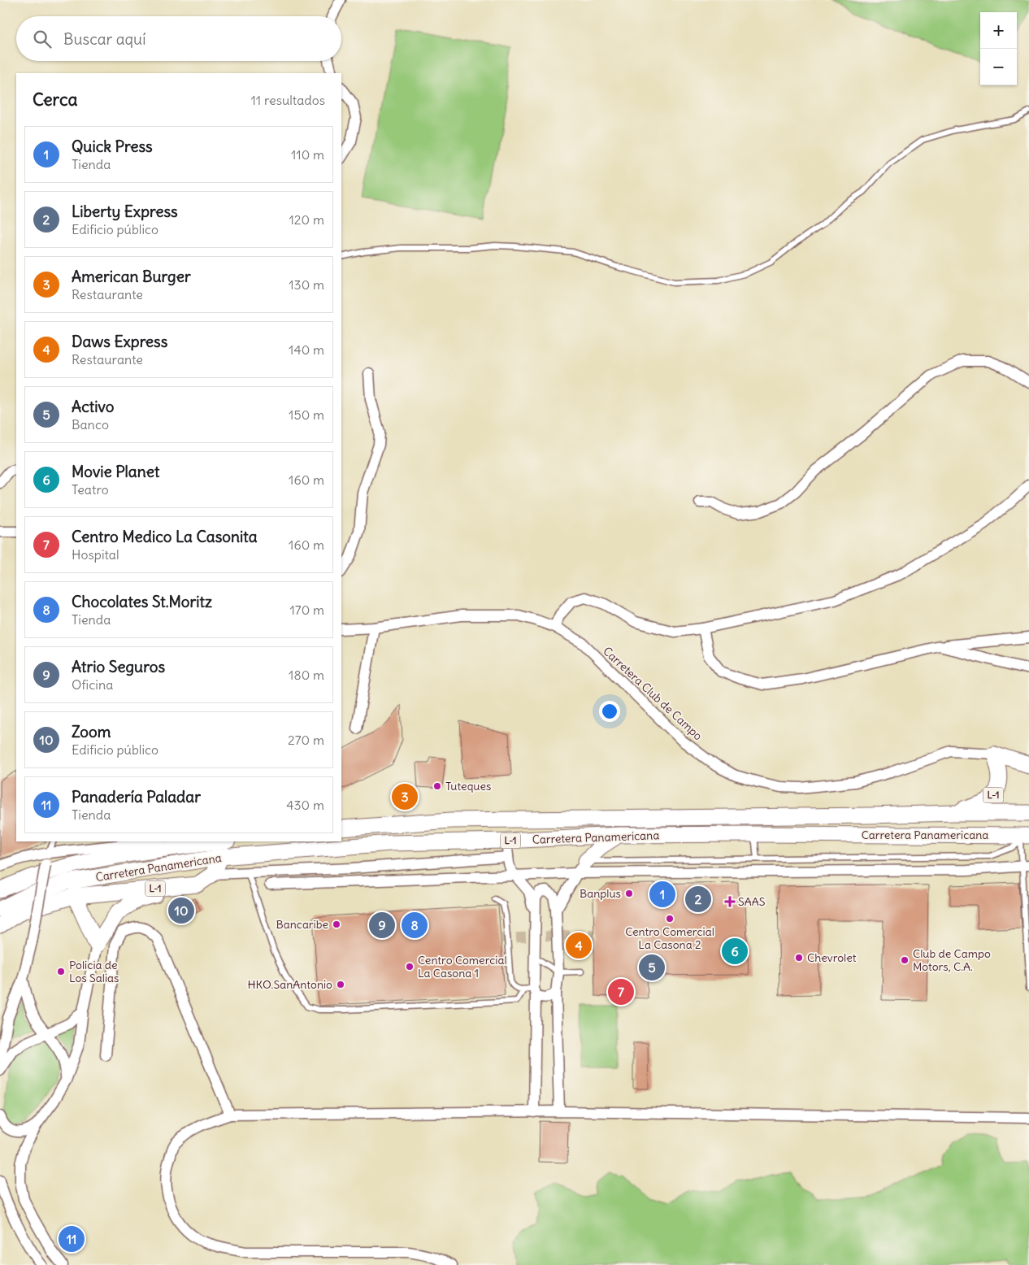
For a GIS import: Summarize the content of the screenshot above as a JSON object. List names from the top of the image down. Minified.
{"streets":{"main road":["L-1","Carretera Panamericana"],"street":["Carretera Club de Campo"]},"crossings":[["Carretera Club de Campo","L-1"],["L-1","Carretera Panamericana"]],"places":{"other":["Tuteques","Banplus","Centro Comercial La Casona 2","Bancaribe","Chevrolet","Club de Campo Motors, C.A.","Centro Comercial La Casona 1","Policia de Los Salias","HKO.SanAntonio"],"health":["SAAS"]},"page":{"map_buttons":["+","−"],"search":"Buscar aquí","heading":["Cerca","11 resultados"],"list":[{"mark":"1","name":"Quick Press","note":"Tienda","value":"110 m"},{"mark":"2","name":"Liberty Express","note":"Edificio público","value":"120 m"},{"mark":"3","name":"American Burger","note":"Restaurante","value":"130 m"},{"mark":"4","name":"Daws Express","note":"Restaurante","value":"140 m"},{"mark":"5","name":"Activo","note":"Banco","value":"150 m"},{"mark":"6","name":"Movie Planet","note":"Teatro","value":"160 m"},{"mark":"7","name":"Centro Medico La Casonita","note":"Hospital","value":"160 m"},{"mark":"8","name":"Chocolates St.Moritz","note":"Tienda","value":"170 m"},{"mark":"9","name":"Atrio Seguros","note":"Oficina","value":"180 m"},{"mark":"10","name":"Zoom","note":"Edificio público","value":"270 m"},{"mark":"11","name":"Panadería Paladar","note":"Tienda","value":"430 m"}],"pins":["3","1","2","10","8","9","4","6","5","7","11"]}}
